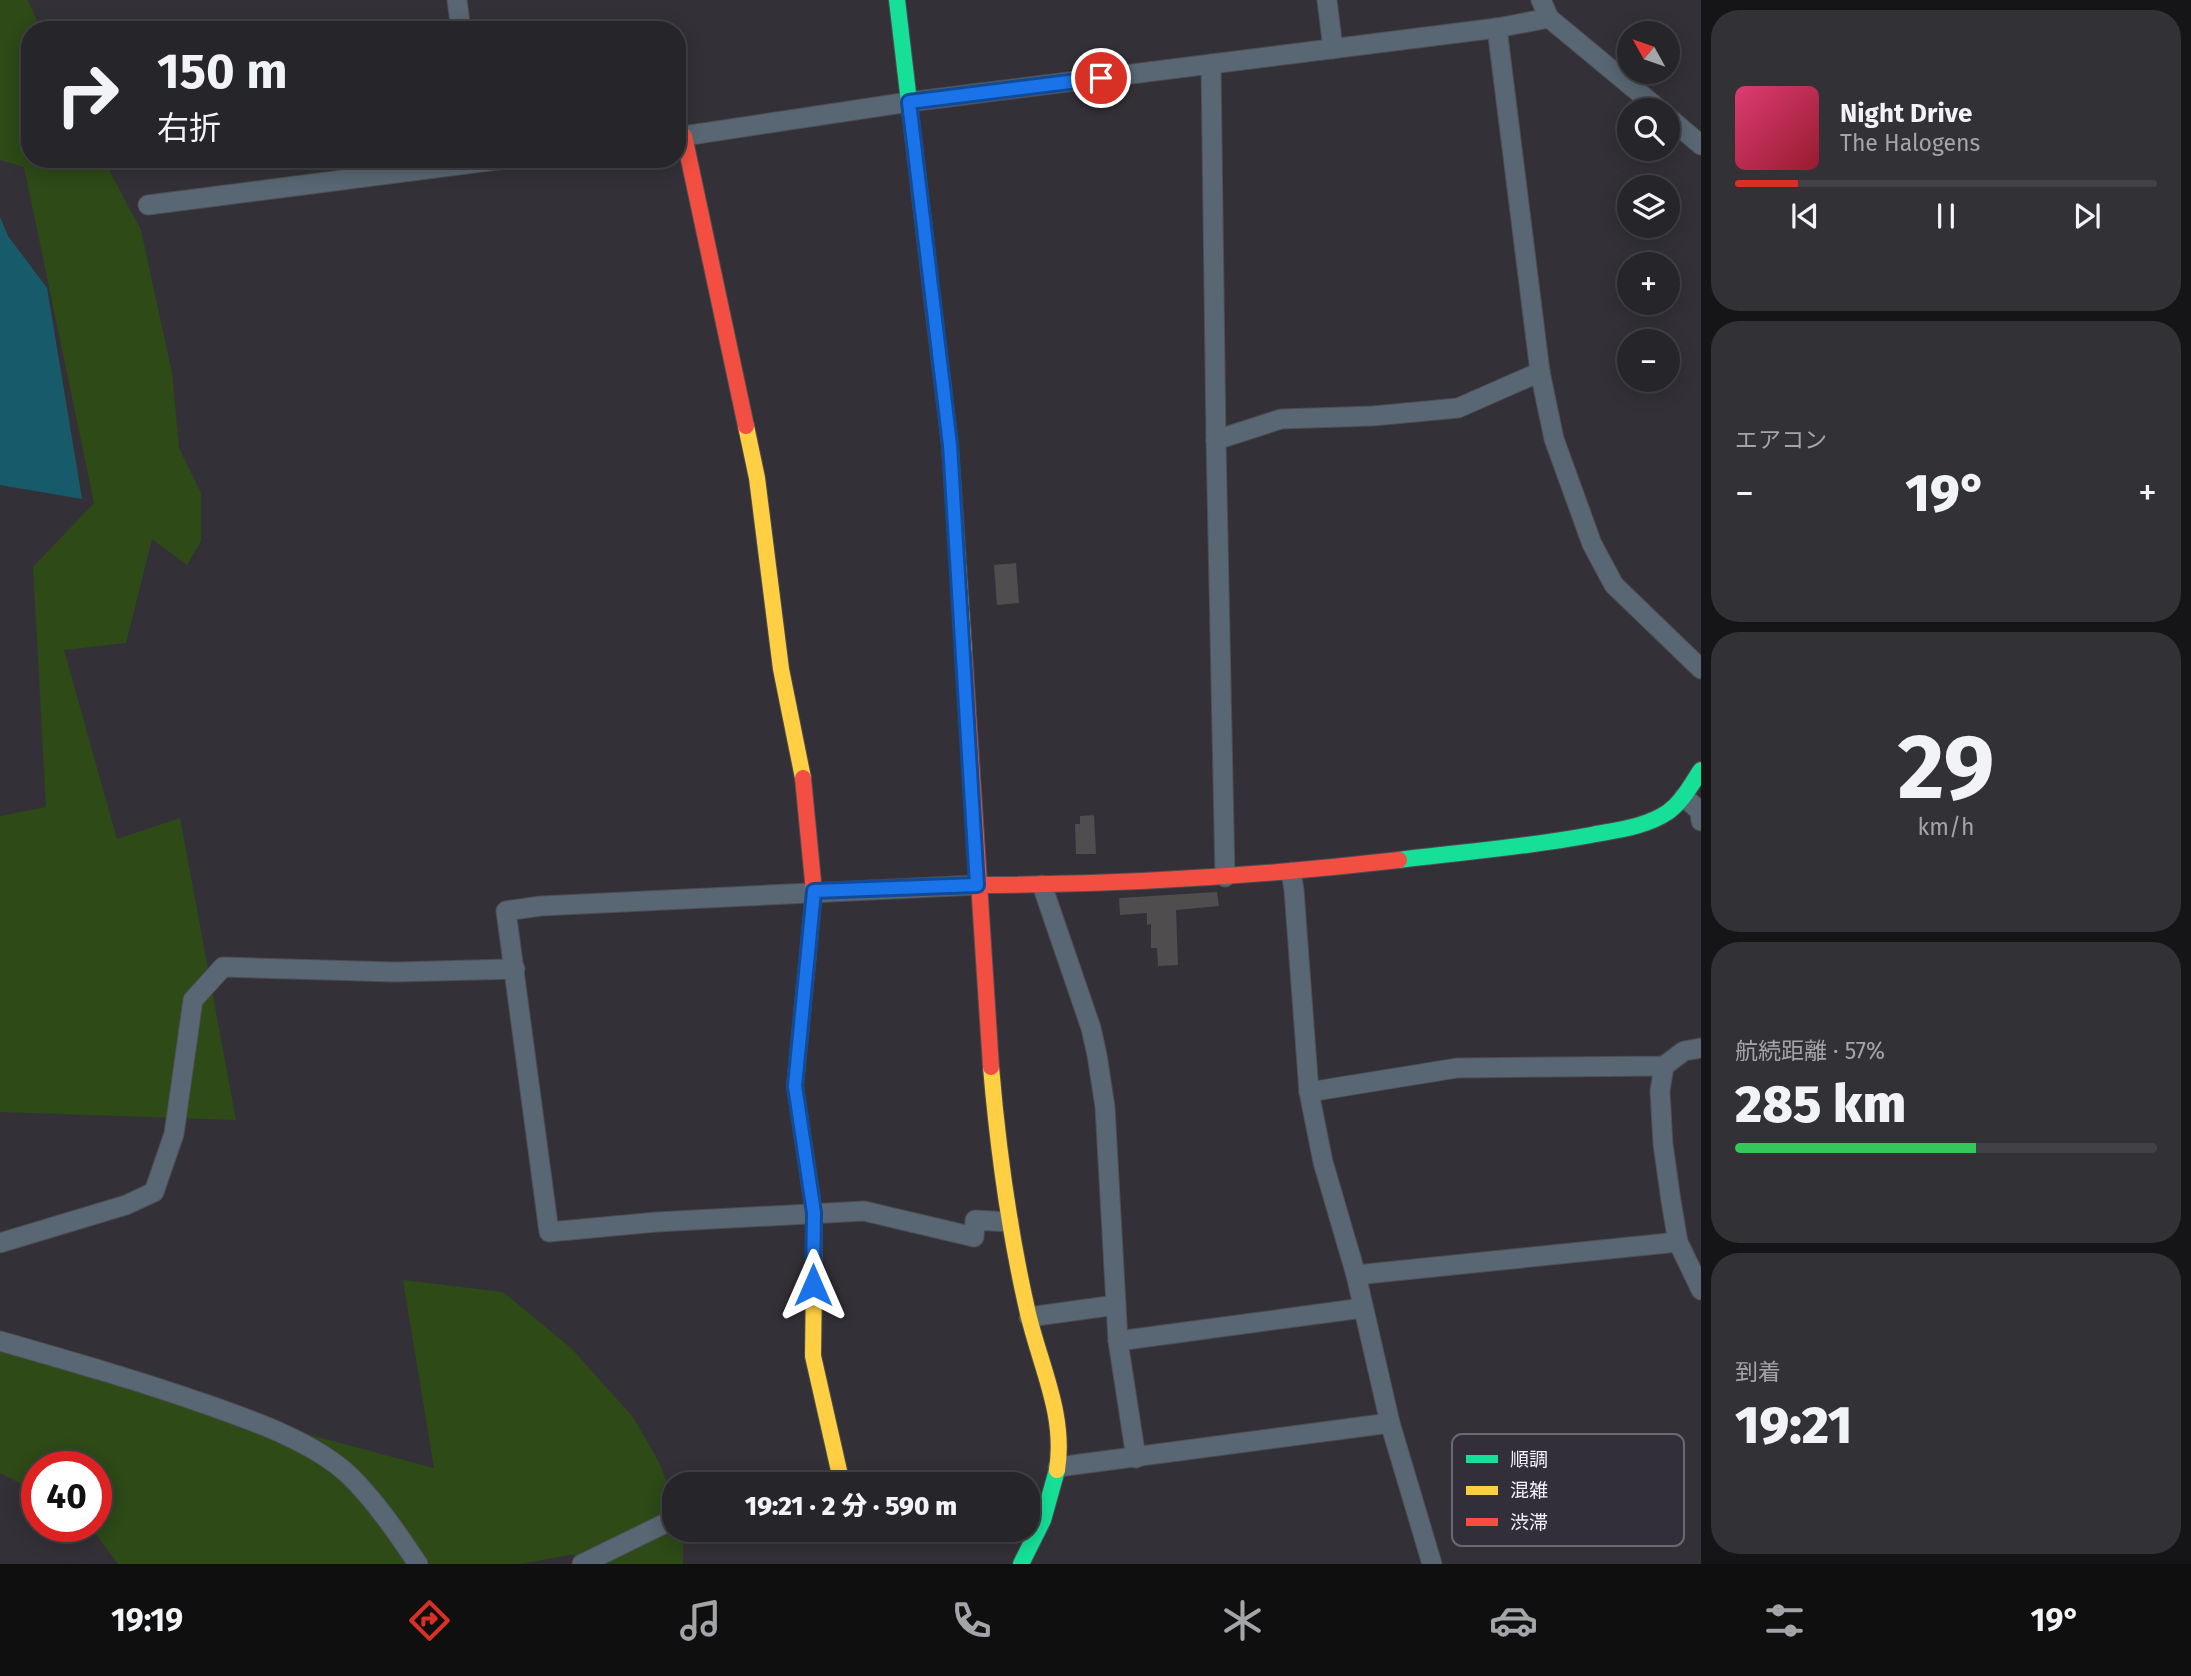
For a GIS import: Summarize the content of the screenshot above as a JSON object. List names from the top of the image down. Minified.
{"legend":["順調","混雑","渋滞"],"north":"top left","page":{"map_buttons":["+","−"],"turn":["150 m","右折"],"song":["Night Drive","The Halogens"],"tile":["エアコン",["29","km/h"],["航続距離 · 57%","285 km"],["到着","19:21"]],"heat":["−","19°","+"],"limit":"40","trip":"19:21 · 2 分 · 590 m","tabs":["19:19","19°"]}}
